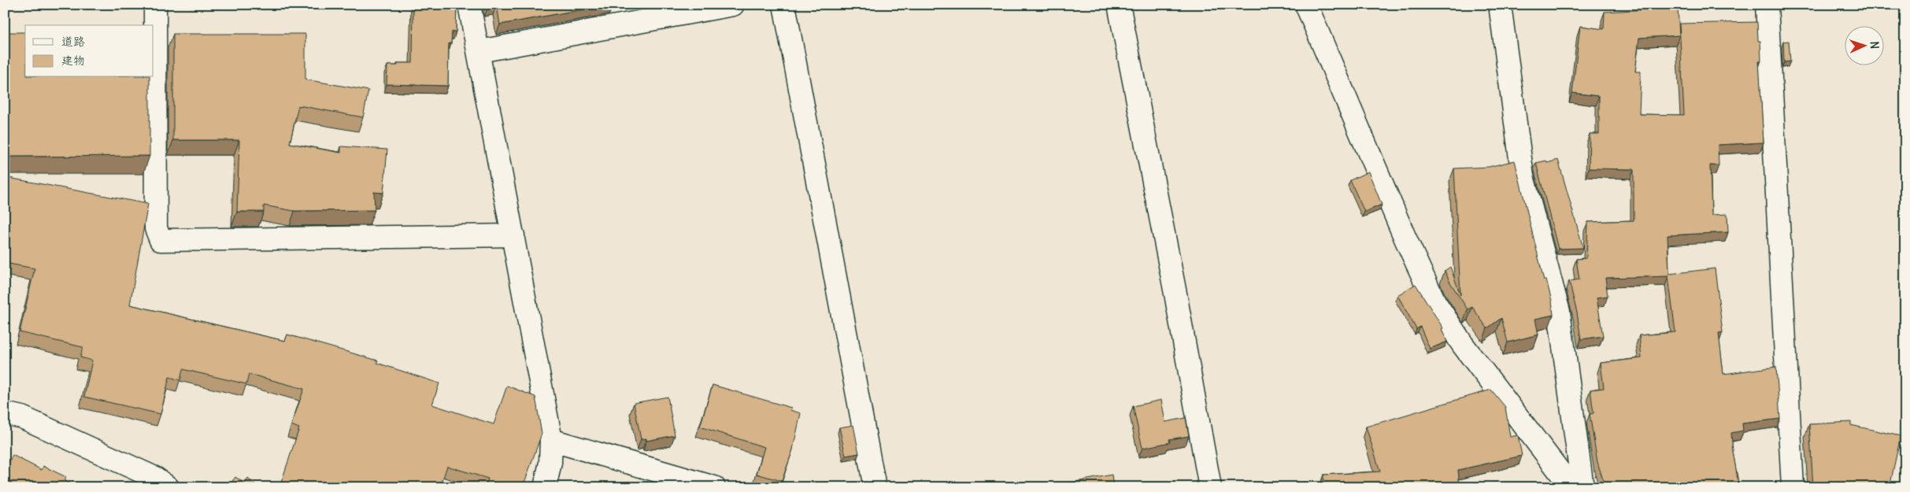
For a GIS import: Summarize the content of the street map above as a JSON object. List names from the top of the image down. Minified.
{"legend":["道路","建物"],"north":"right"}
